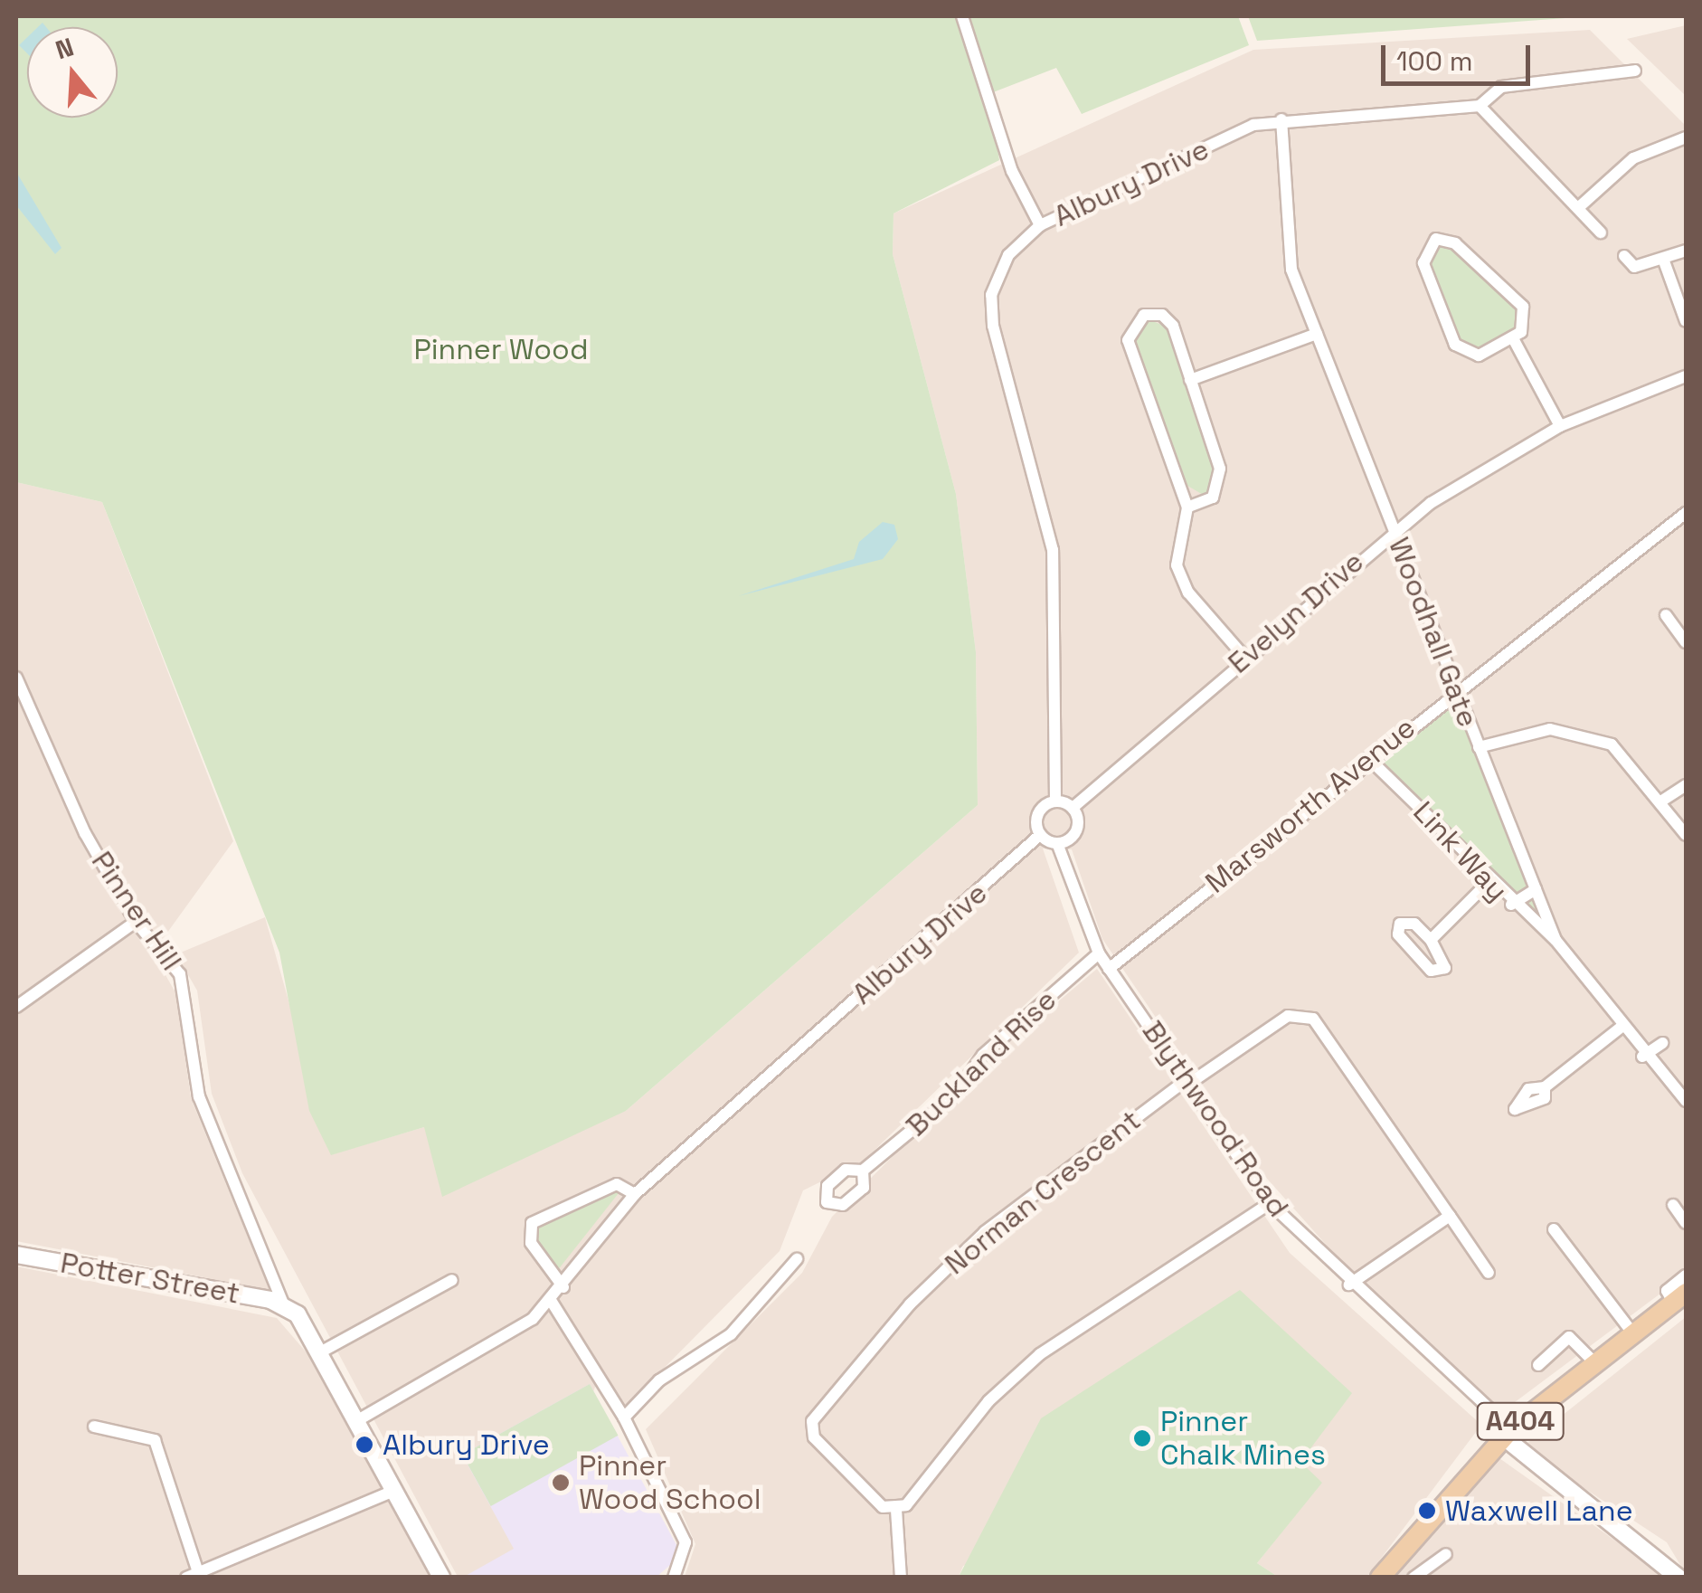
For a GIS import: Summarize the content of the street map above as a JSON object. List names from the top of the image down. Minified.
{"streets":{"main road":["A404"],"street":["Albury Drive","Evelyn Drive","Woodhall Gate","Marsworth Avenue","Link Way","Pinner Hill","Buckland Rise","Blythwood Road","Norman Crescent","Potter Street"]},"crossings":[["Albury Drive","Evelyn Drive"],["Albury Drive","Woodhall Gate"],["Albury Drive","Blythwood Road"],["Evelyn Drive","Woodhall Gate"],["Evelyn Drive","Blythwood Road"],["Woodhall Gate","Marsworth Avenue"],["Woodhall Gate","Link Way"],["Marsworth Avenue","Link Way"],["Marsworth Avenue","Blythwood Road"],["Pinner Hill","Potter Street"],["Buckland Rise","Blythwood Road"],["Blythwood Road","Norman Crescent"],["Blythwood Road","A404"]],"parks":["Pinner Wood"],"places":["Pinner Chalk Mines","Albury Drive","Pinner Wood School","Waxwell Lane"],"scale_bar":"100 m","north":"top"}
